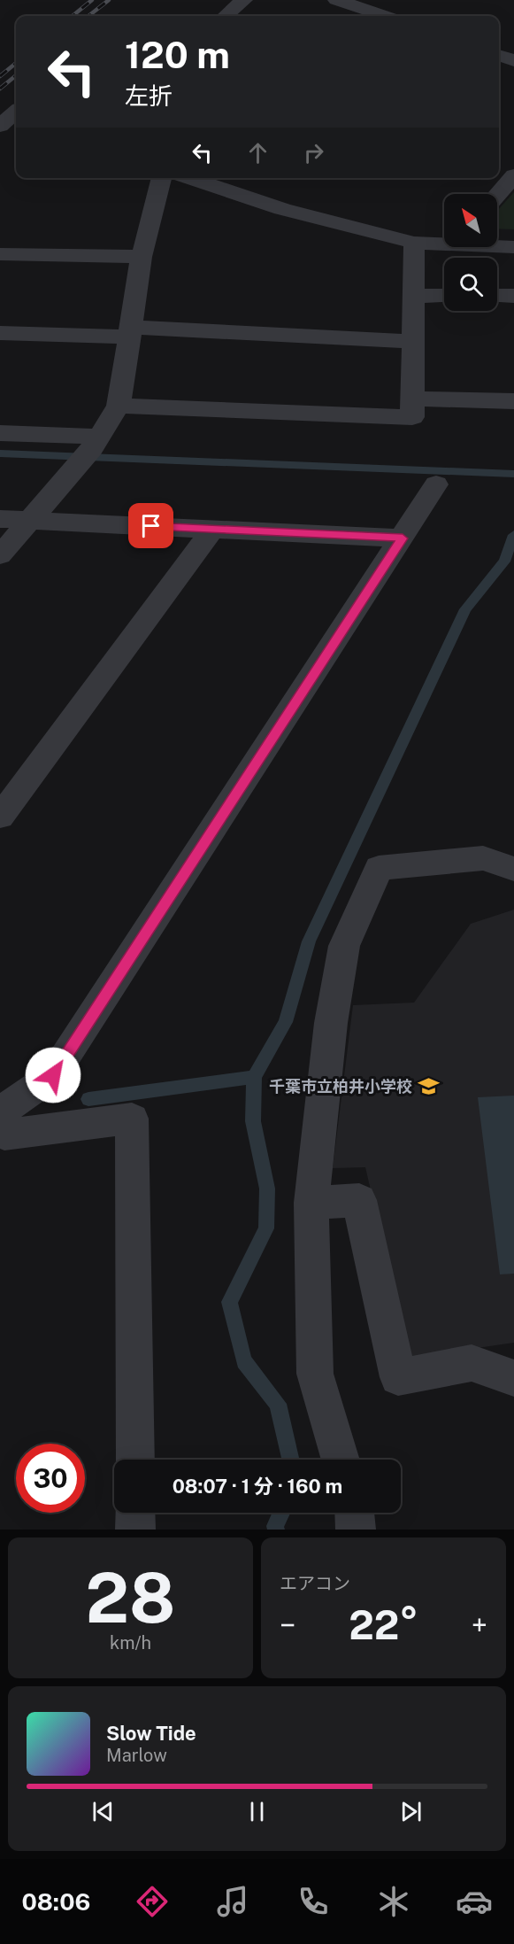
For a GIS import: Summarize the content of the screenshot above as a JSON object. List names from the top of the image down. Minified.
{"places":{"school or university":["千葉市立柏井小学校"]},"north":"top left","page":{"turn":["120 m","左折"],"limit":"30","trip":"08:07 · 1 分 · 160 m","tile":[["28","km/h"],"エアコン"],"heat":["−","22°","+"],"song":["Slow Tide","Marlow"],"tabs":"08:06"}}
